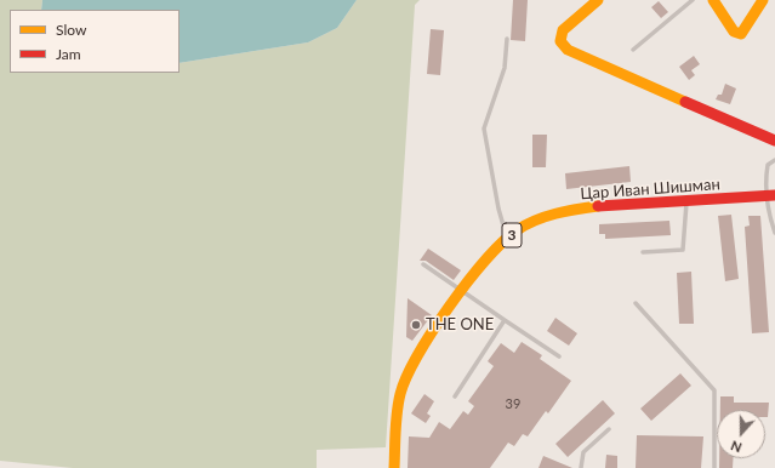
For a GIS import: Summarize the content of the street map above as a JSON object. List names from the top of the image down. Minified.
{"streets":{"main road":["Цар Иван Шишман","3"]},"places":["THE ONE"],"house_numbers":["39"],"legend":["Slow","Jam"],"north":"bottom"}
